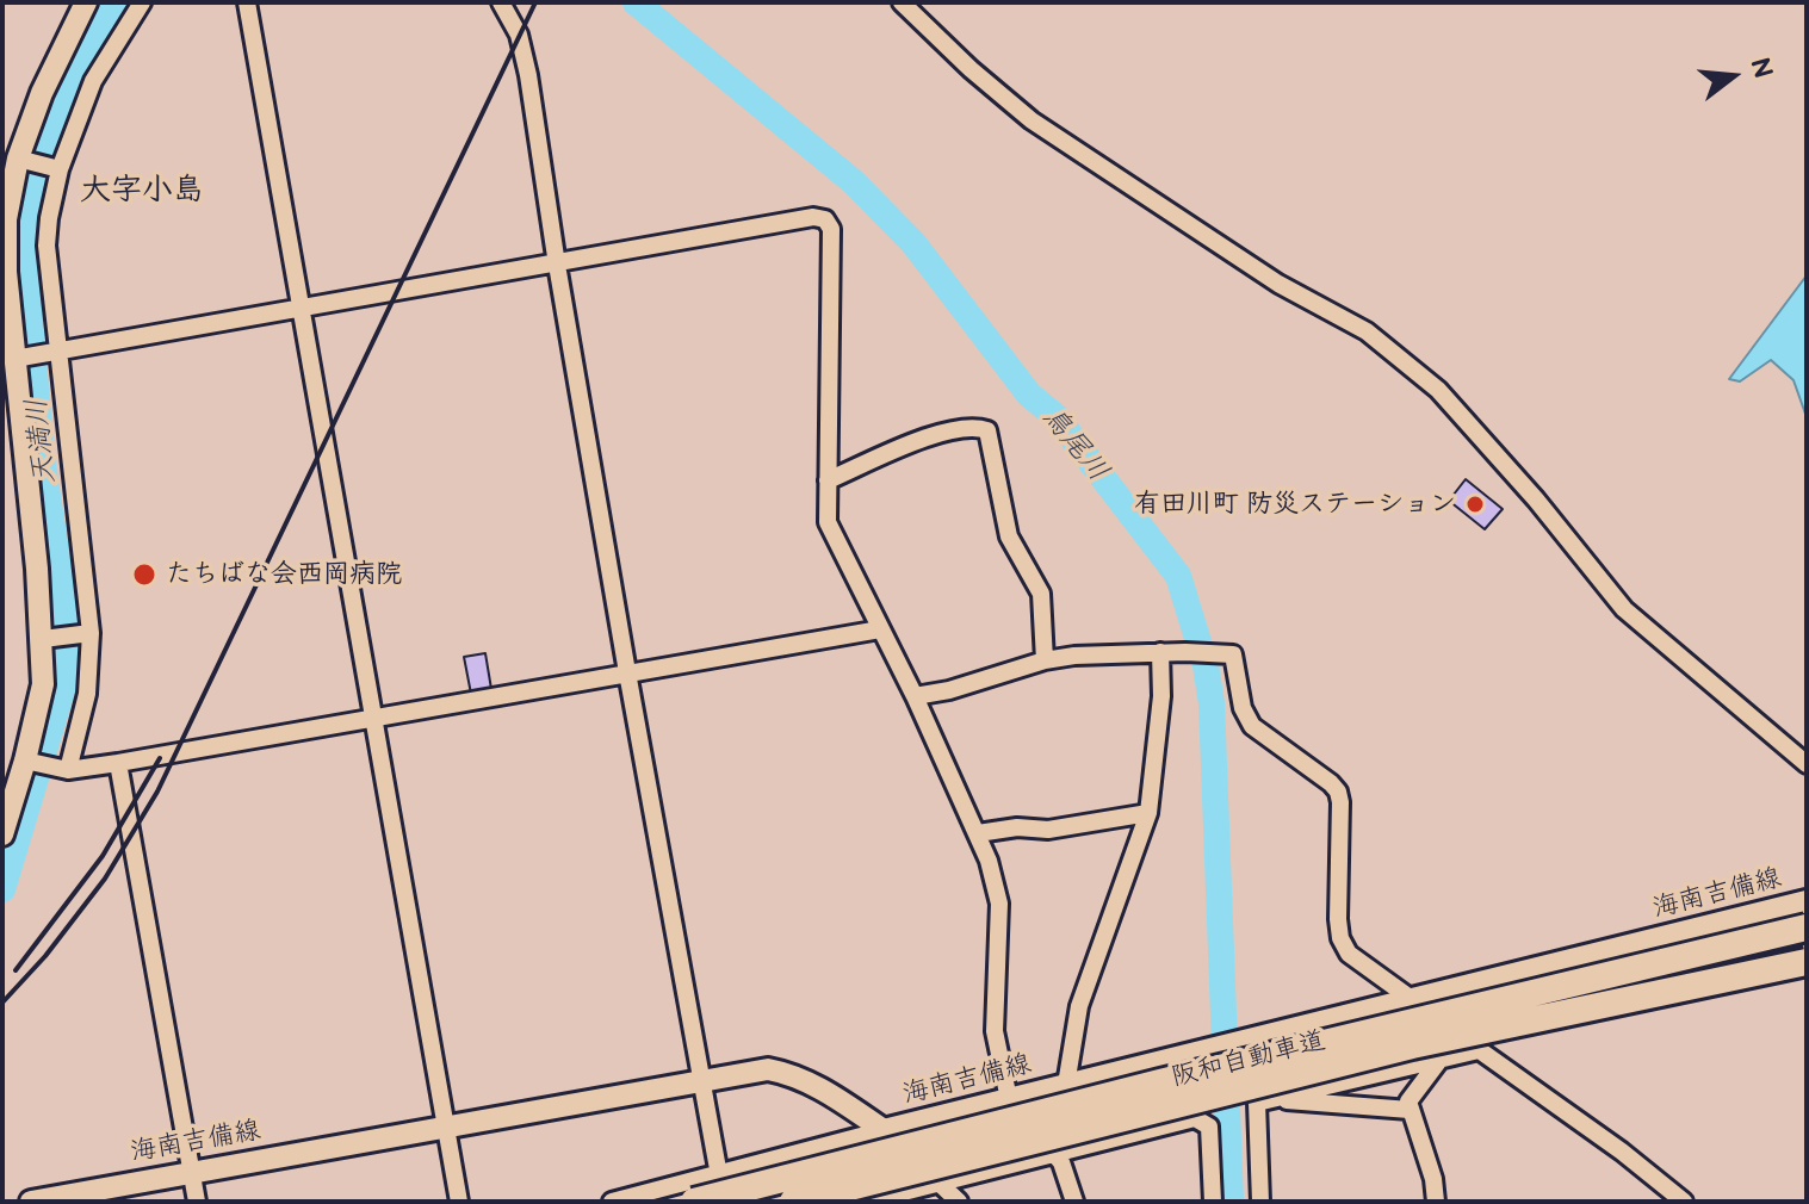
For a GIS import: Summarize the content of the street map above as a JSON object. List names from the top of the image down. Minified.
{"streets":{"highway":["阪和自動車道"],"main road":["海南吉備線"]},"districts":["大字小島"],"water":["天満川","鳥尾川"],"places":["有田川町 防災ステーション","たちばな会西岡病院"],"north":"right"}
